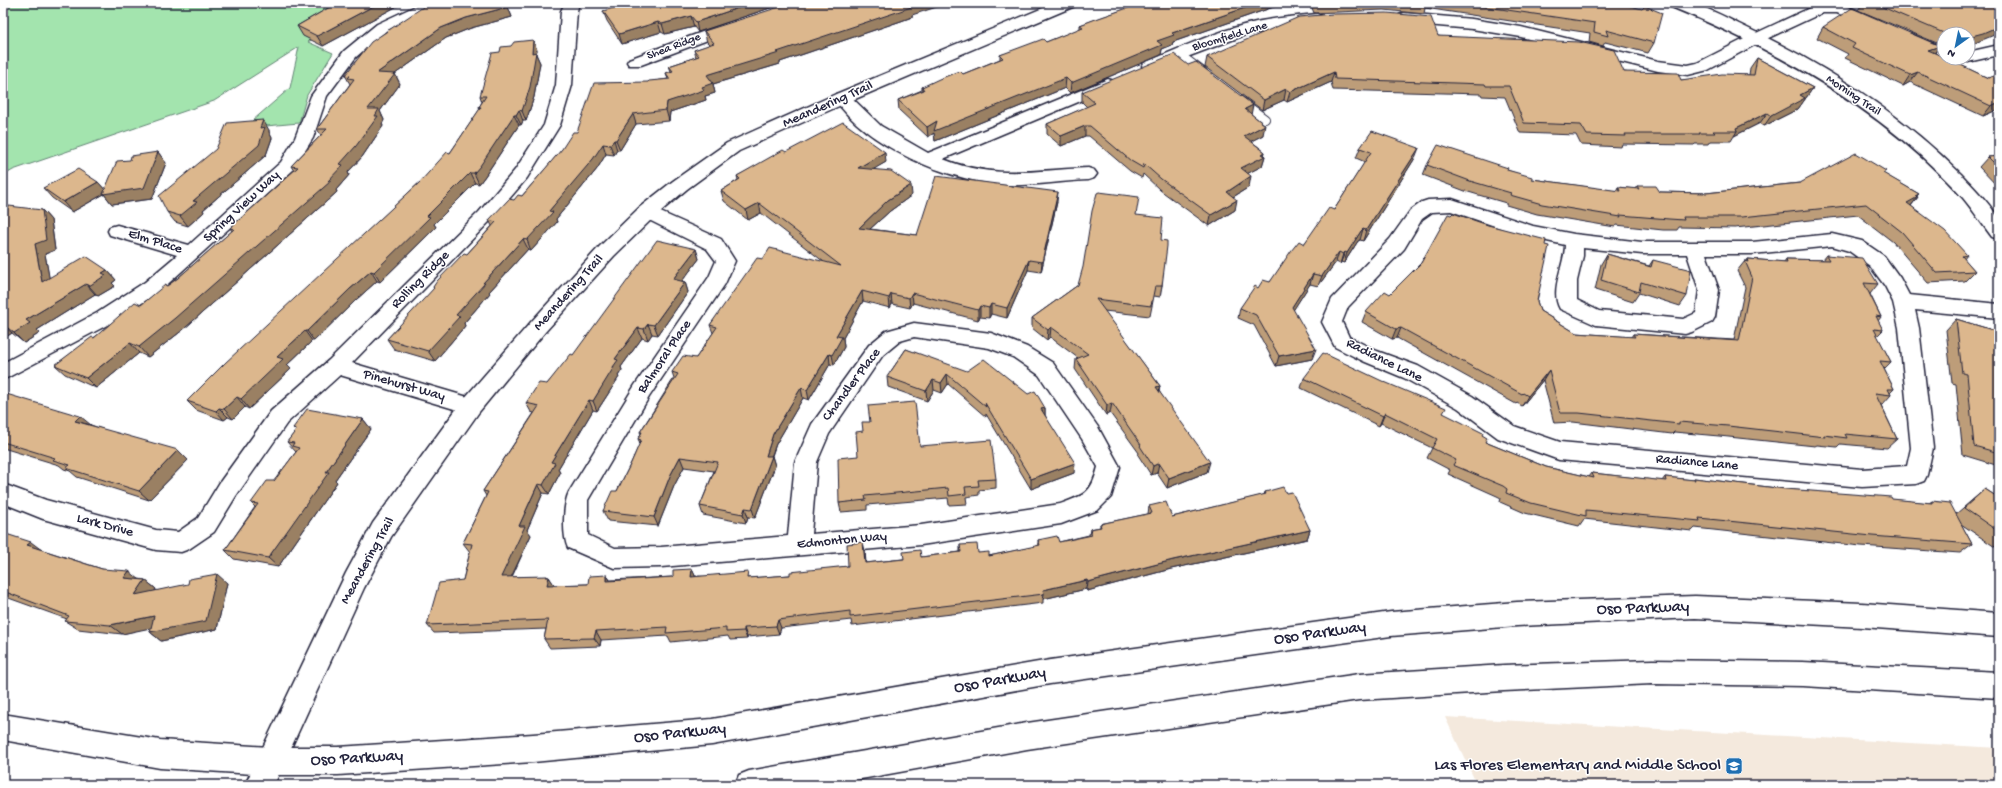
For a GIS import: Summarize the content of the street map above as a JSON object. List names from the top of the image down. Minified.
{"streets":{"main road":["Morning Trail","Meandering Trail","Oso Parkway"],"street":["Bloomfield Lane","Shea Ridge","Spring View Way","Elm Place","Rolling Ridge","Balmoral Place","Radiance Lane","Chandler Place","Pinehurst Way","Lark Drive","Edmonton Way"]},"crossings":[["Meandering Trail","Balmoral Place"],["Meandering Trail","Pinehurst Way"],["Meandering Trail","Oso Parkway"],["Spring View Way","Elm Place"],["Rolling Ridge","Pinehurst Way"],["Rolling Ridge","Lark Drive"],["Balmoral Place","Edmonton Way"],["Chandler Place","Edmonton Way"]],"places":{"school or university":["Las Flores Elementary and Middle School"]},"north":"bottom left"}
